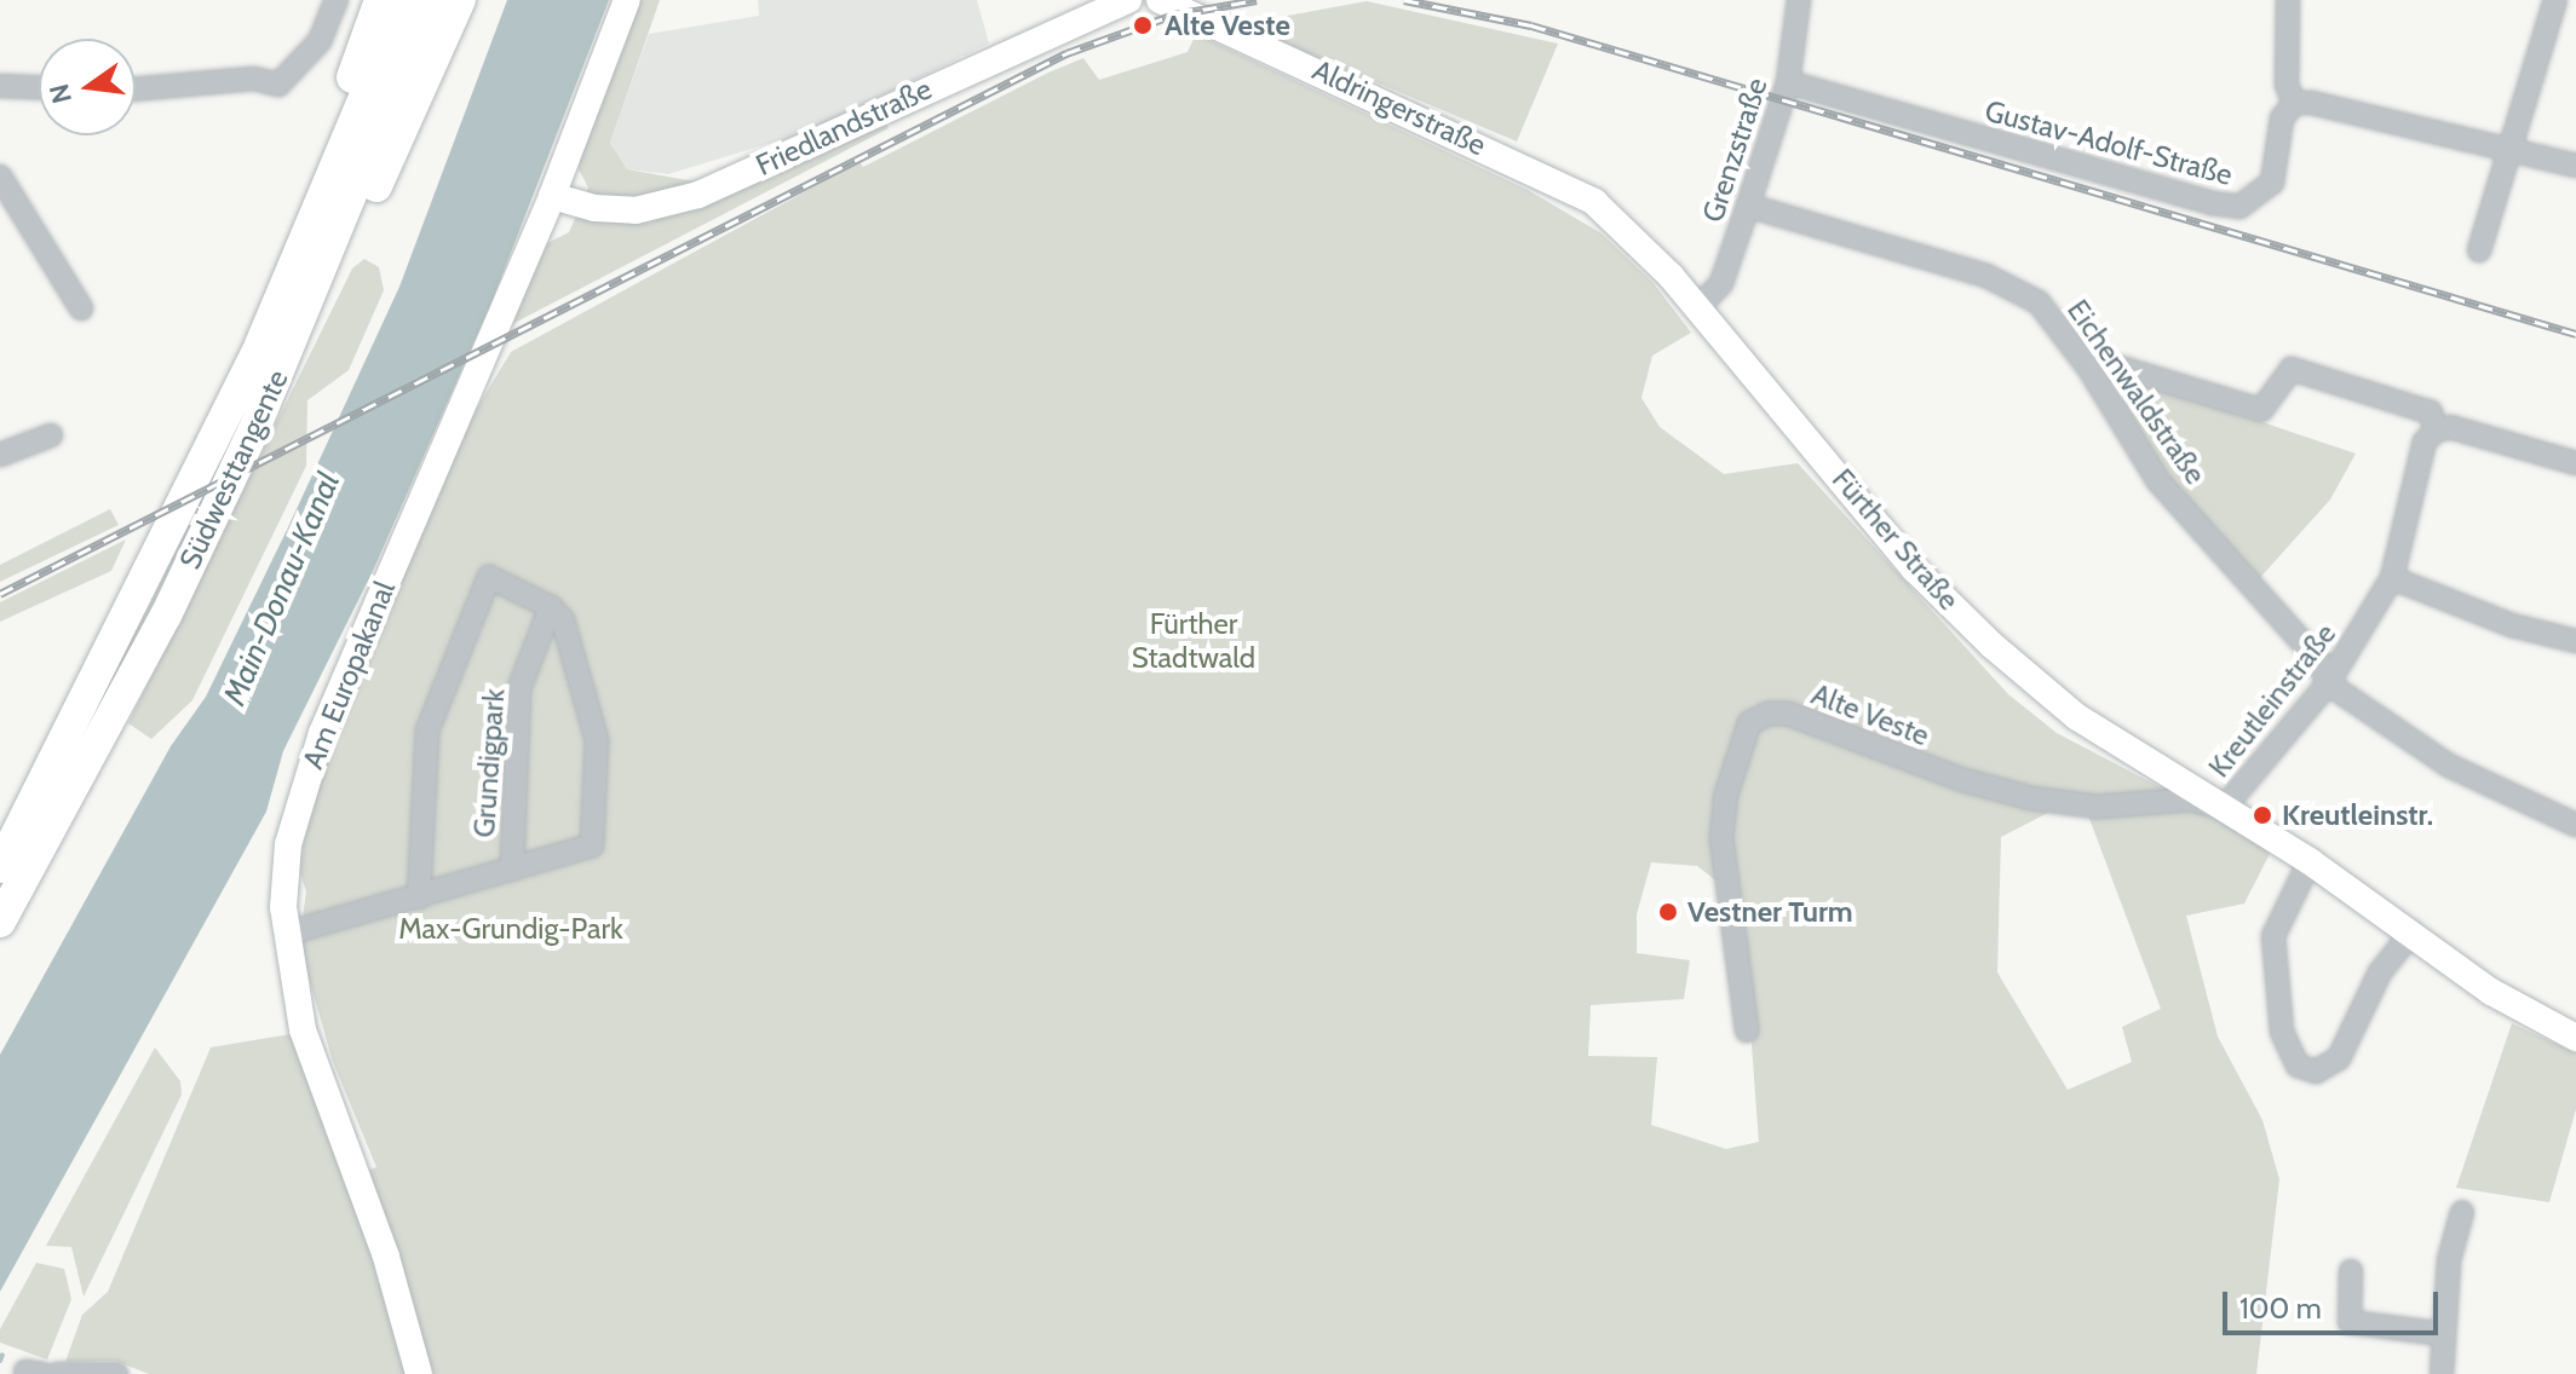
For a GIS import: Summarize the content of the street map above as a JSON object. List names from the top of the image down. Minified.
{"streets":{"highway":["Südwesttangente"],"main road":["Aldringerstraße","Friedlandstraße","Fürther Straße","Am Europakanal"],"street":["Gustav-Adolf-Straße","Grenzstraße","Eichenwaldstraße","Kreutleinstraße","Alte Veste","Grundigpark"]},"crossings":[["Aldringerstraße","Fürther Straße"],["Friedlandstraße","Am Europakanal"],["Gustav-Adolf-Straße","Grenzstraße"],["Grenzstraße","Eichenwaldstraße"],["Grenzstraße","Fürther Straße"],["Eichenwaldstraße","Kreutleinstraße"],["Fürther Straße","Kreutleinstraße"],["Fürther Straße","Alte Veste"],["Am Europakanal","Grundigpark"],["Kreutleinstraße","Alte Veste"]],"water":["Main-Donau-Kanal"],"parks":["Fürther Stadtwald","Max-Grundig-Park"],"places":["Alte Veste","Kreutleinstr.","Vestner Turm"],"scale_bar":"100 m","north":"left"}
